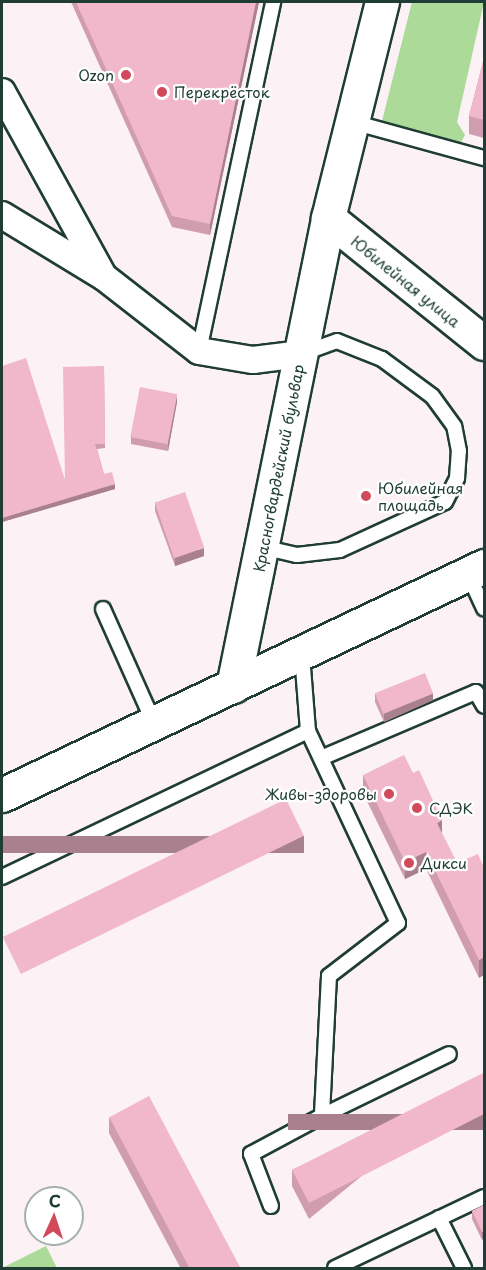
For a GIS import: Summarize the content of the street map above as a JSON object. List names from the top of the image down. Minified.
{"streets":{"street":["Юбилейная улица","Красногвардейский бульвар"]},"crossings":[["Юбилейная улица","Красногвардейский бульвар"]],"places":["Ozon","Перекрёсток","Юбилейная площадь","Живы-здоровы","СДЭК","Дикси"],"north":"top"}
